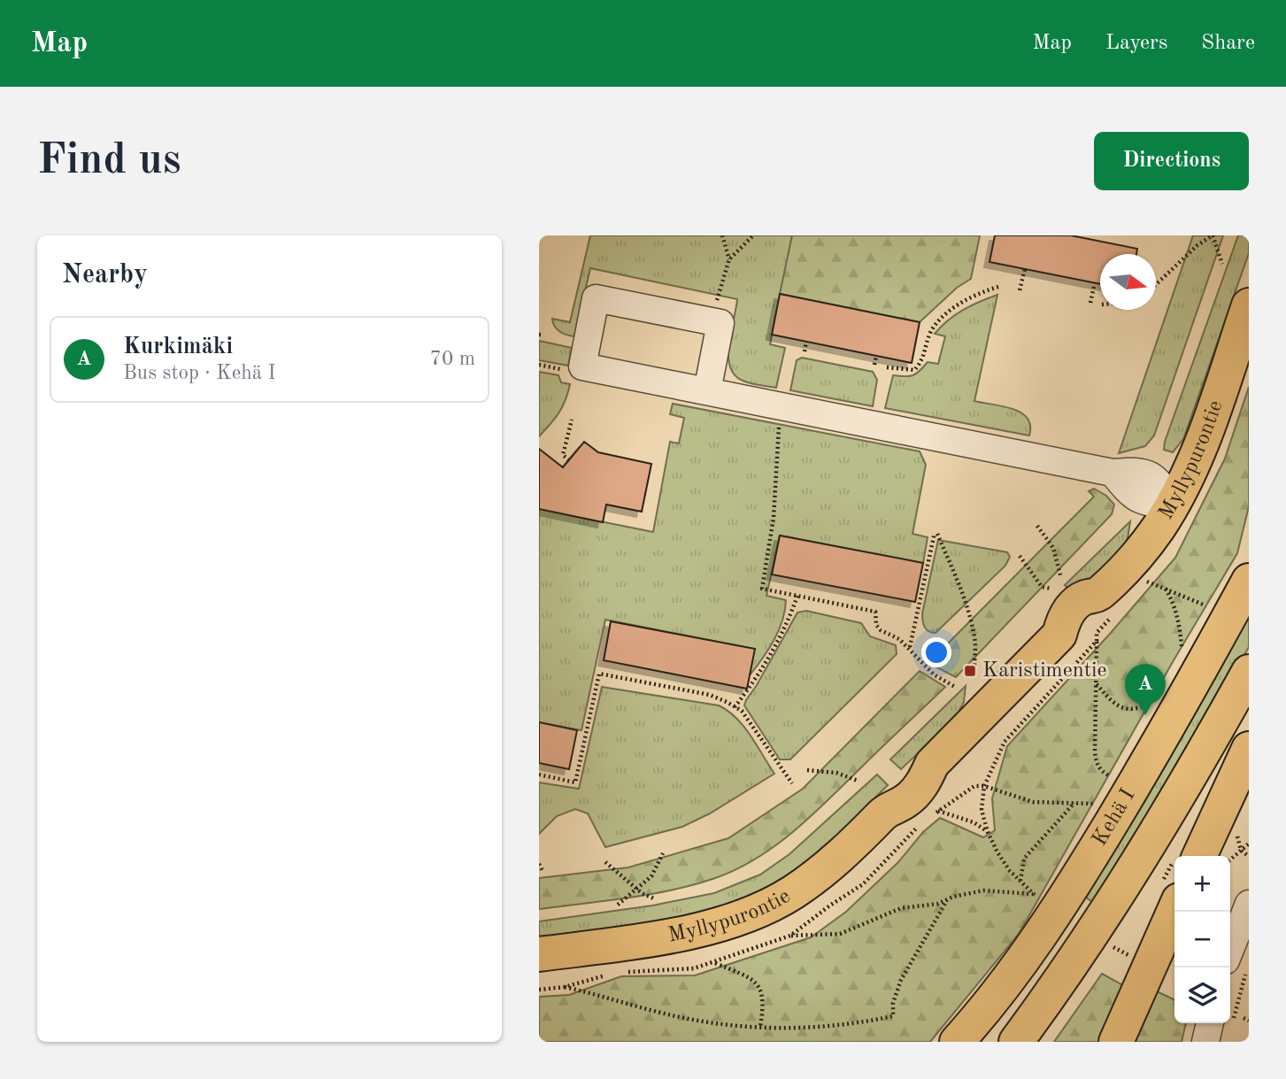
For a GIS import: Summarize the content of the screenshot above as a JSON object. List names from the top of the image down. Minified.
{"streets":{"main road":["Myllypurontie","Kehä I"]},"places":{"transit":["Karistimentie"]},"north":"right","page":{"header":"Map","nav":["Map","Layers","Share"],"buttons":"Directions","title":"Find us","heading":"Nearby","list":[{"mark":"A","name":"Kurkimäki","note":"Bus stop · Kehä I","value":"70 m"}],"pins":"A","map_buttons":["+","−"]}}
